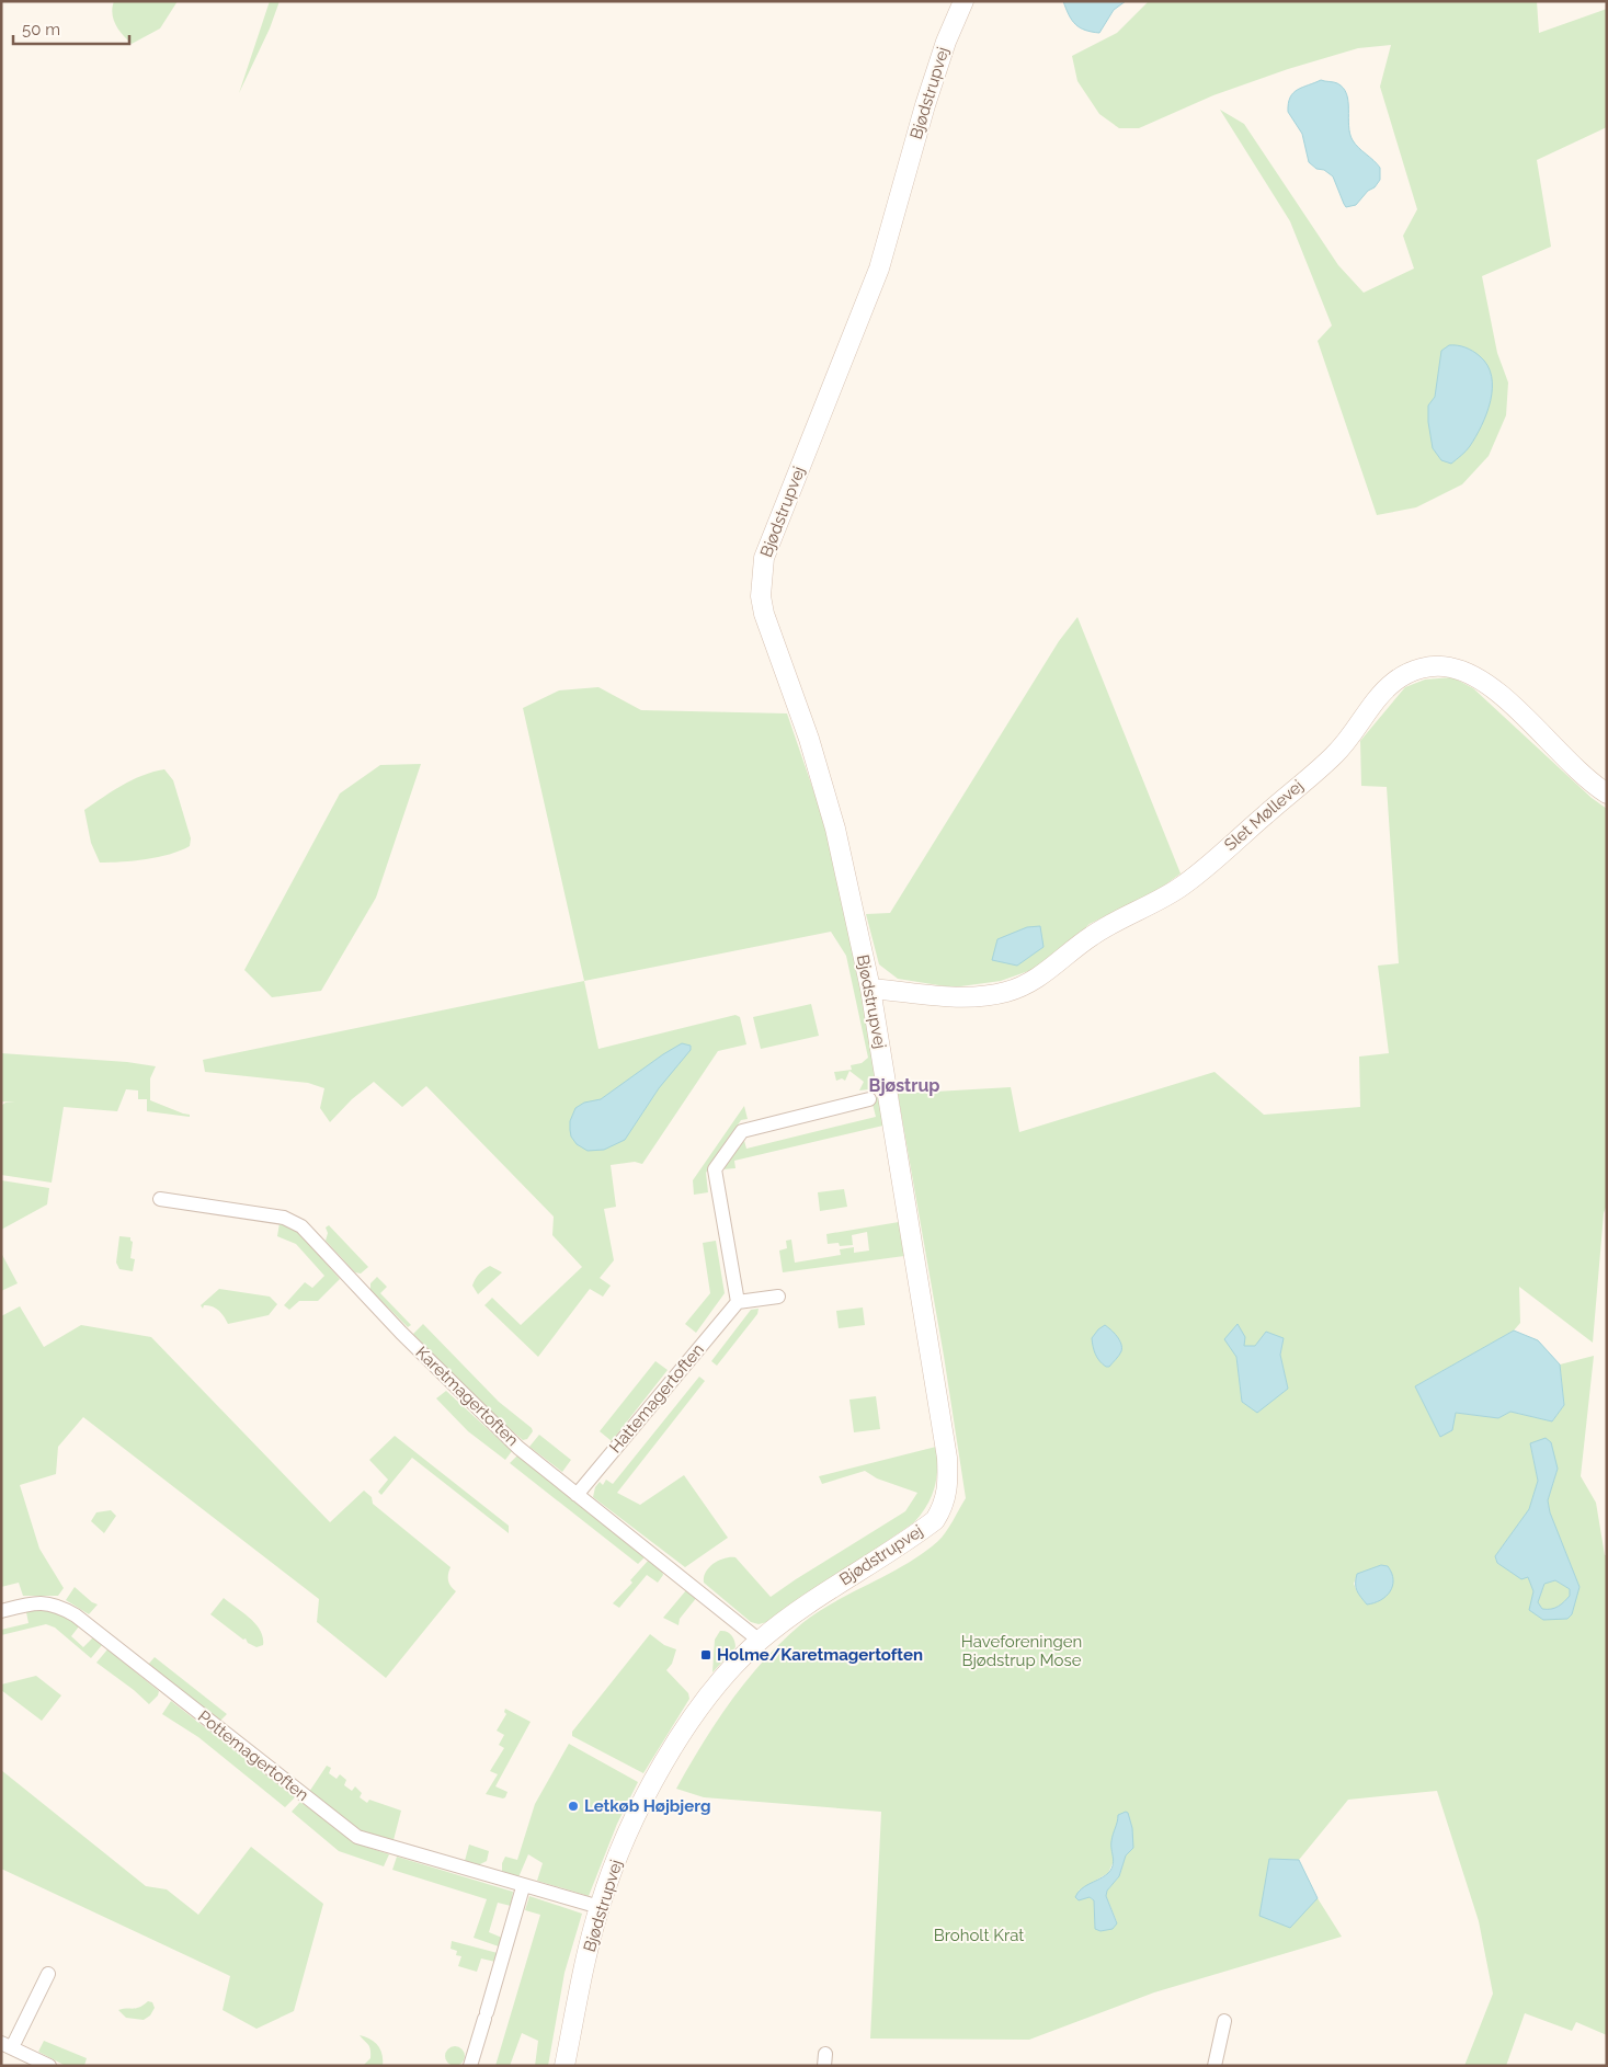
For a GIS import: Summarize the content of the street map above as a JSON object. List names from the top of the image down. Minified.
{"streets":{"street":["Bjødstrupvej","Slet Møllevej","Karetmagertoften","Hattemagertoften","Pottemagertoften"]},"crossings":[["Bjødstrupvej","Slet Møllevej"],["Bjødstrupvej","Karetmagertoften"],["Bjødstrupvej","Pottemagertoften"],["Karetmagertoften","Hattemagertoften"]],"districts":["Bjøstrup"],"parks":["Haveforeningen Bjødstrup Mose","Broholt Krat"],"places":{"transit":["Holme/Karetmagertoften"],"other":["Letkøb Højbjerg"]},"scale_bar":"50 m"}
